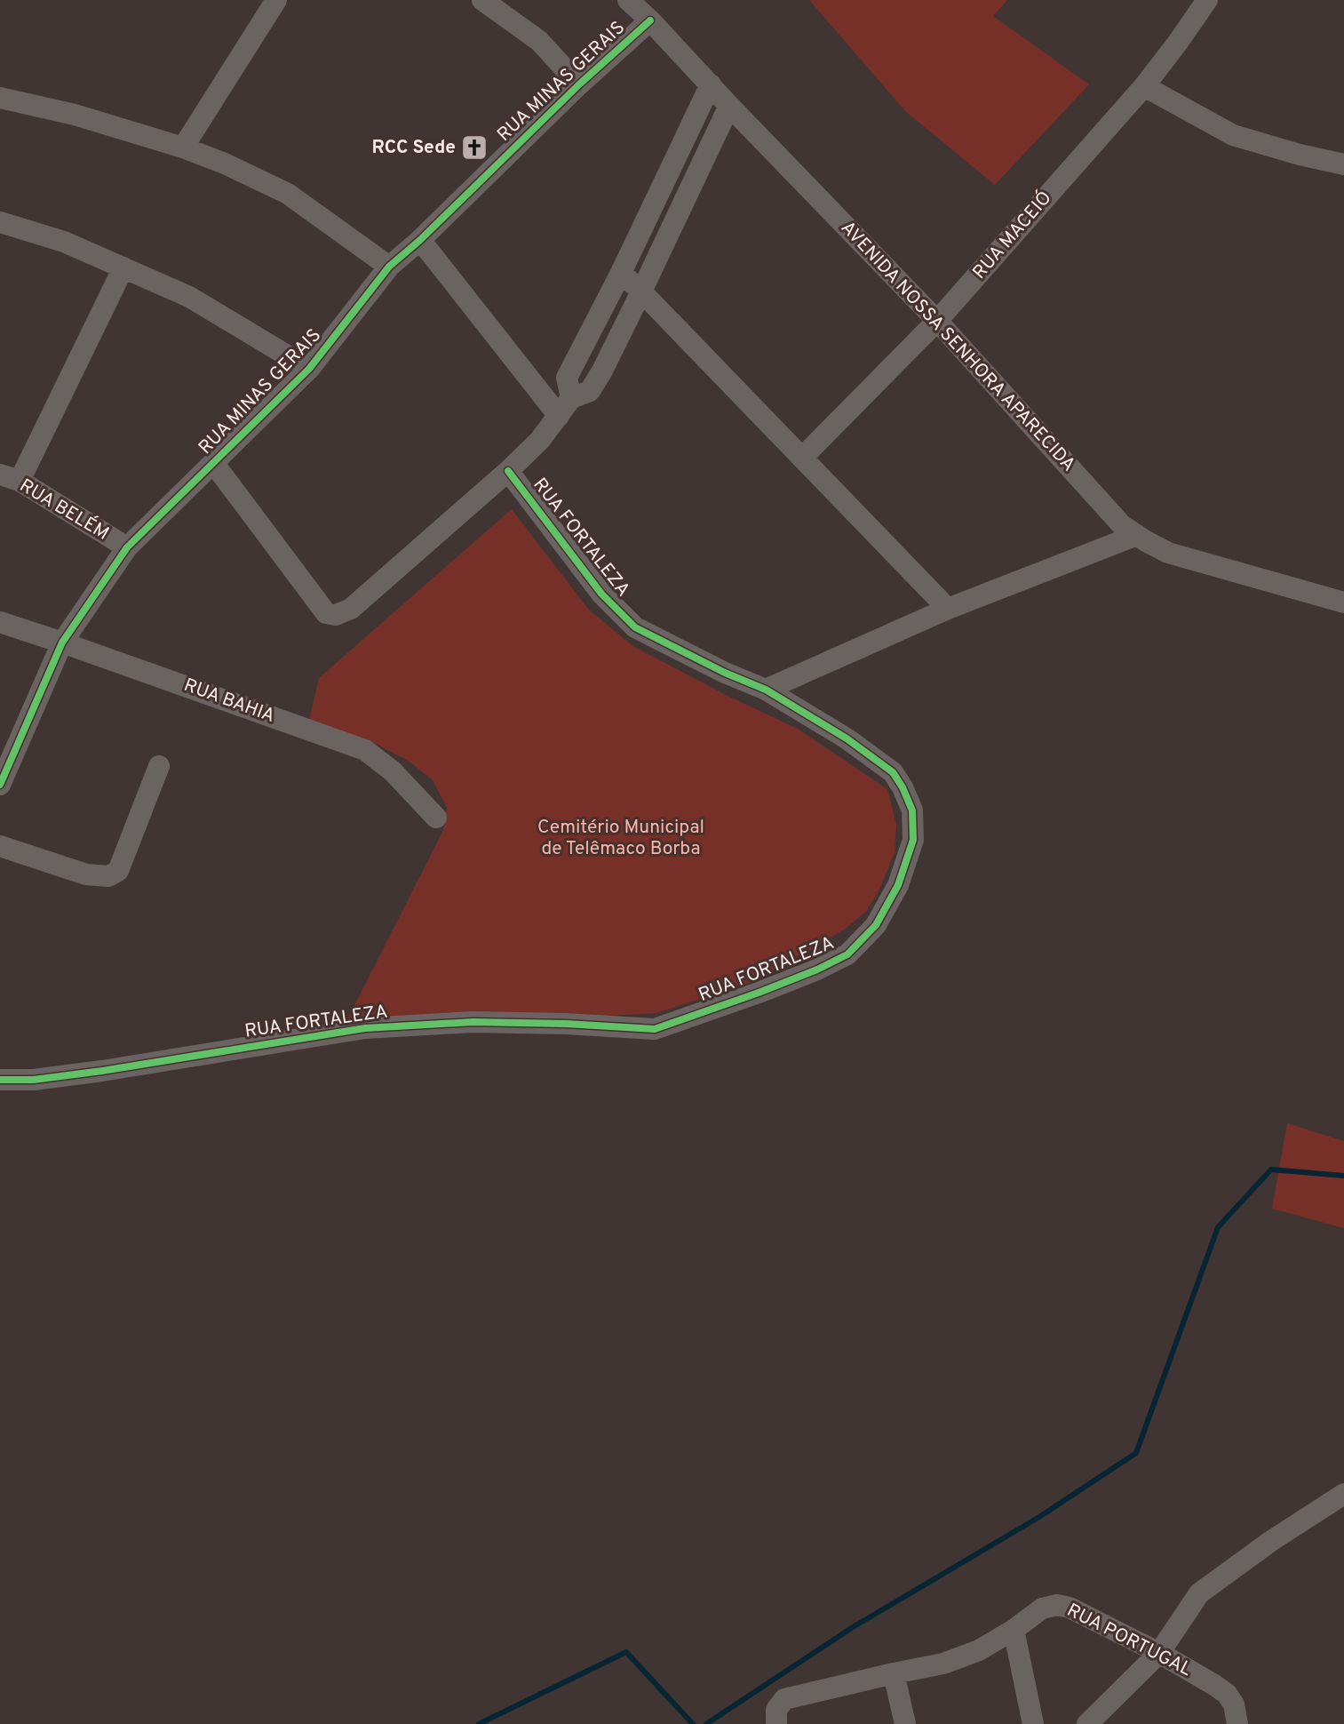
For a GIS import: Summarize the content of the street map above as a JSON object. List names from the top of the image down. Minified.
{"streets":{"street":["RUA MINAS GERAIS","RUA MACEIÓ","AVENIDA NOSSA SENHORA APARECIDA","RUA BELÉM","RUA FORTALEZA","RUA BAHIA","RUA PORTUGAL"]},"crossings":[["RUA MINAS GERAIS","AVENIDA NOSSA SENHORA APARECIDA"],["RUA MINAS GERAIS","RUA BELÉM"],["RUA MINAS GERAIS","RUA FORTALEZA"],["RUA MINAS GERAIS","RUA BAHIA"],["RUA MACEIÓ","AVENIDA NOSSA SENHORA APARECIDA"]],"parks":["Cemitério Municipal de Telêmaco Borba"],"places":{"church":["RCC Sede"]}}
